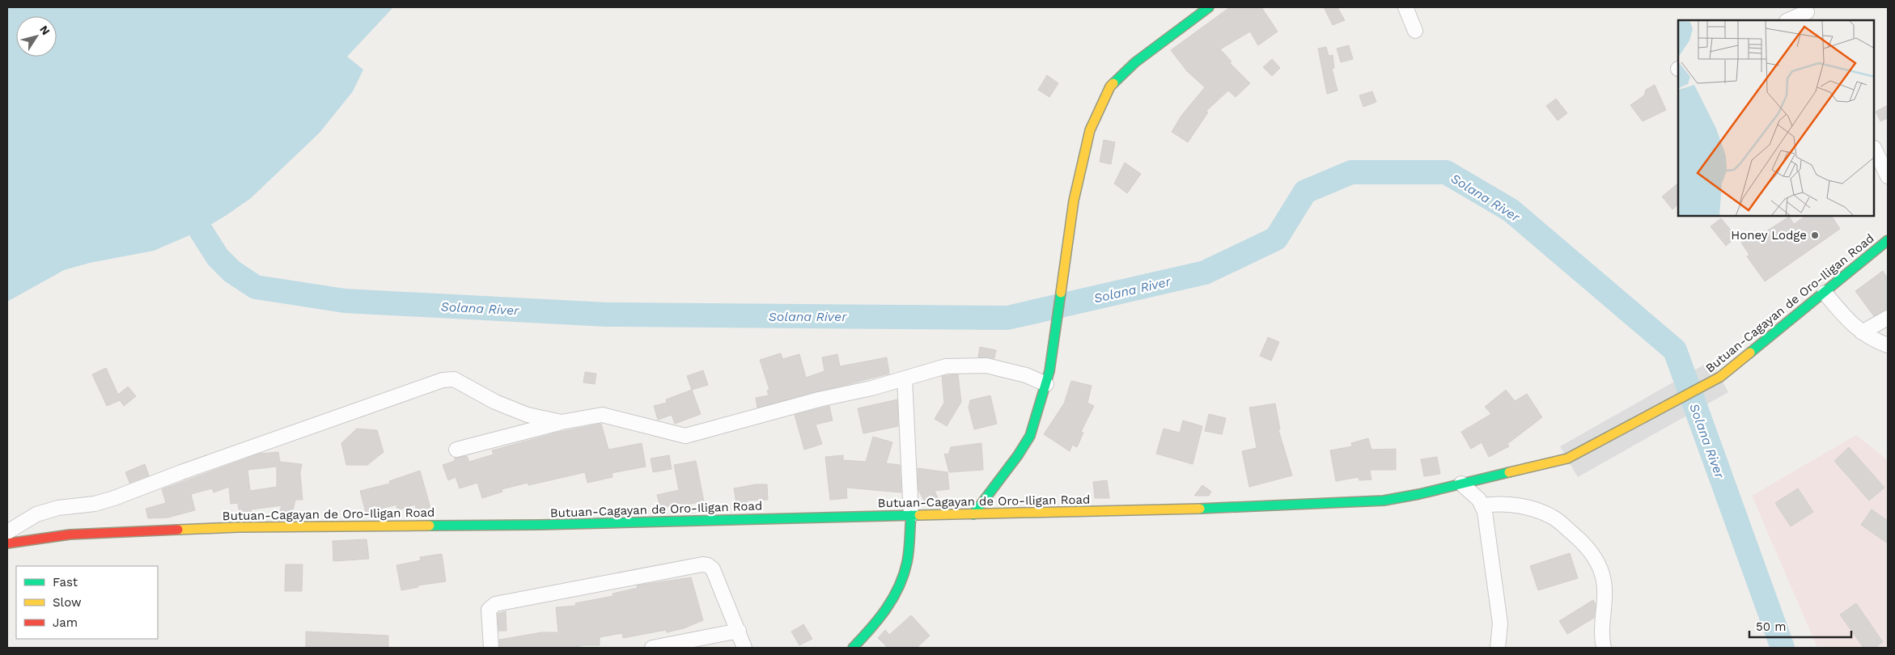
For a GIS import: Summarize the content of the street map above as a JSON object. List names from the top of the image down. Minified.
{"streets":{"main road":["Butuan-Cagayan de Oro-Iligan Road"]},"water":["Solana River"],"places":["Honey Lodge"],"legend":["Fast","Slow","Jam"],"scale_bar":"50 m","north":"top right"}
